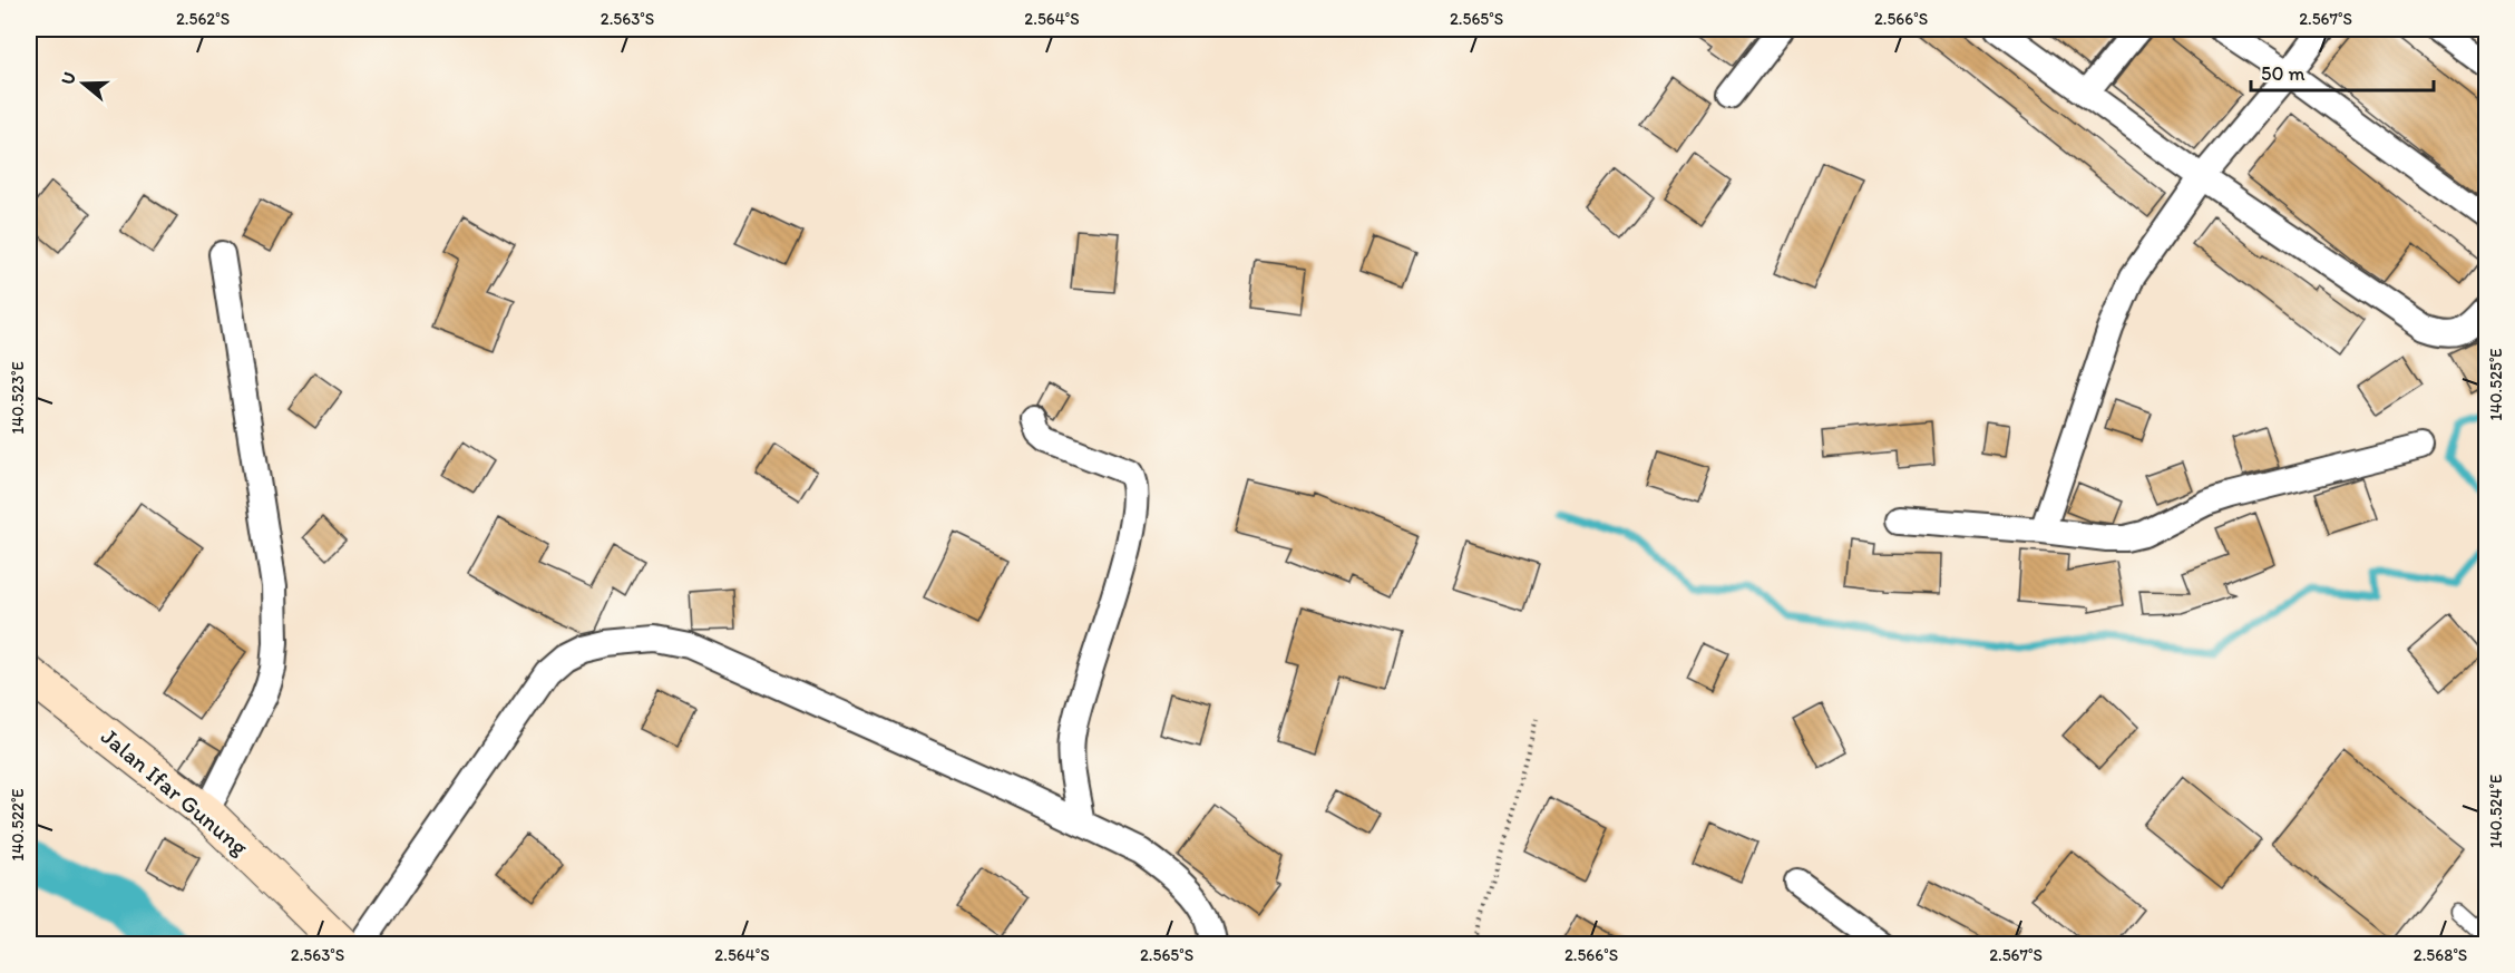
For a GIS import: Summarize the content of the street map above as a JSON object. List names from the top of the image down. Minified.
{"streets":{"street":["Jalan Ifar Gunung"]},"scale_bar":"50 m","north":"left","coordinates":["2.562°S","2.563°S","2.564°S","2.565°S","2.566°S","2.567°S","140.525°E","140.523°E","140.524°E","140.522°E","2.568°S"]}
